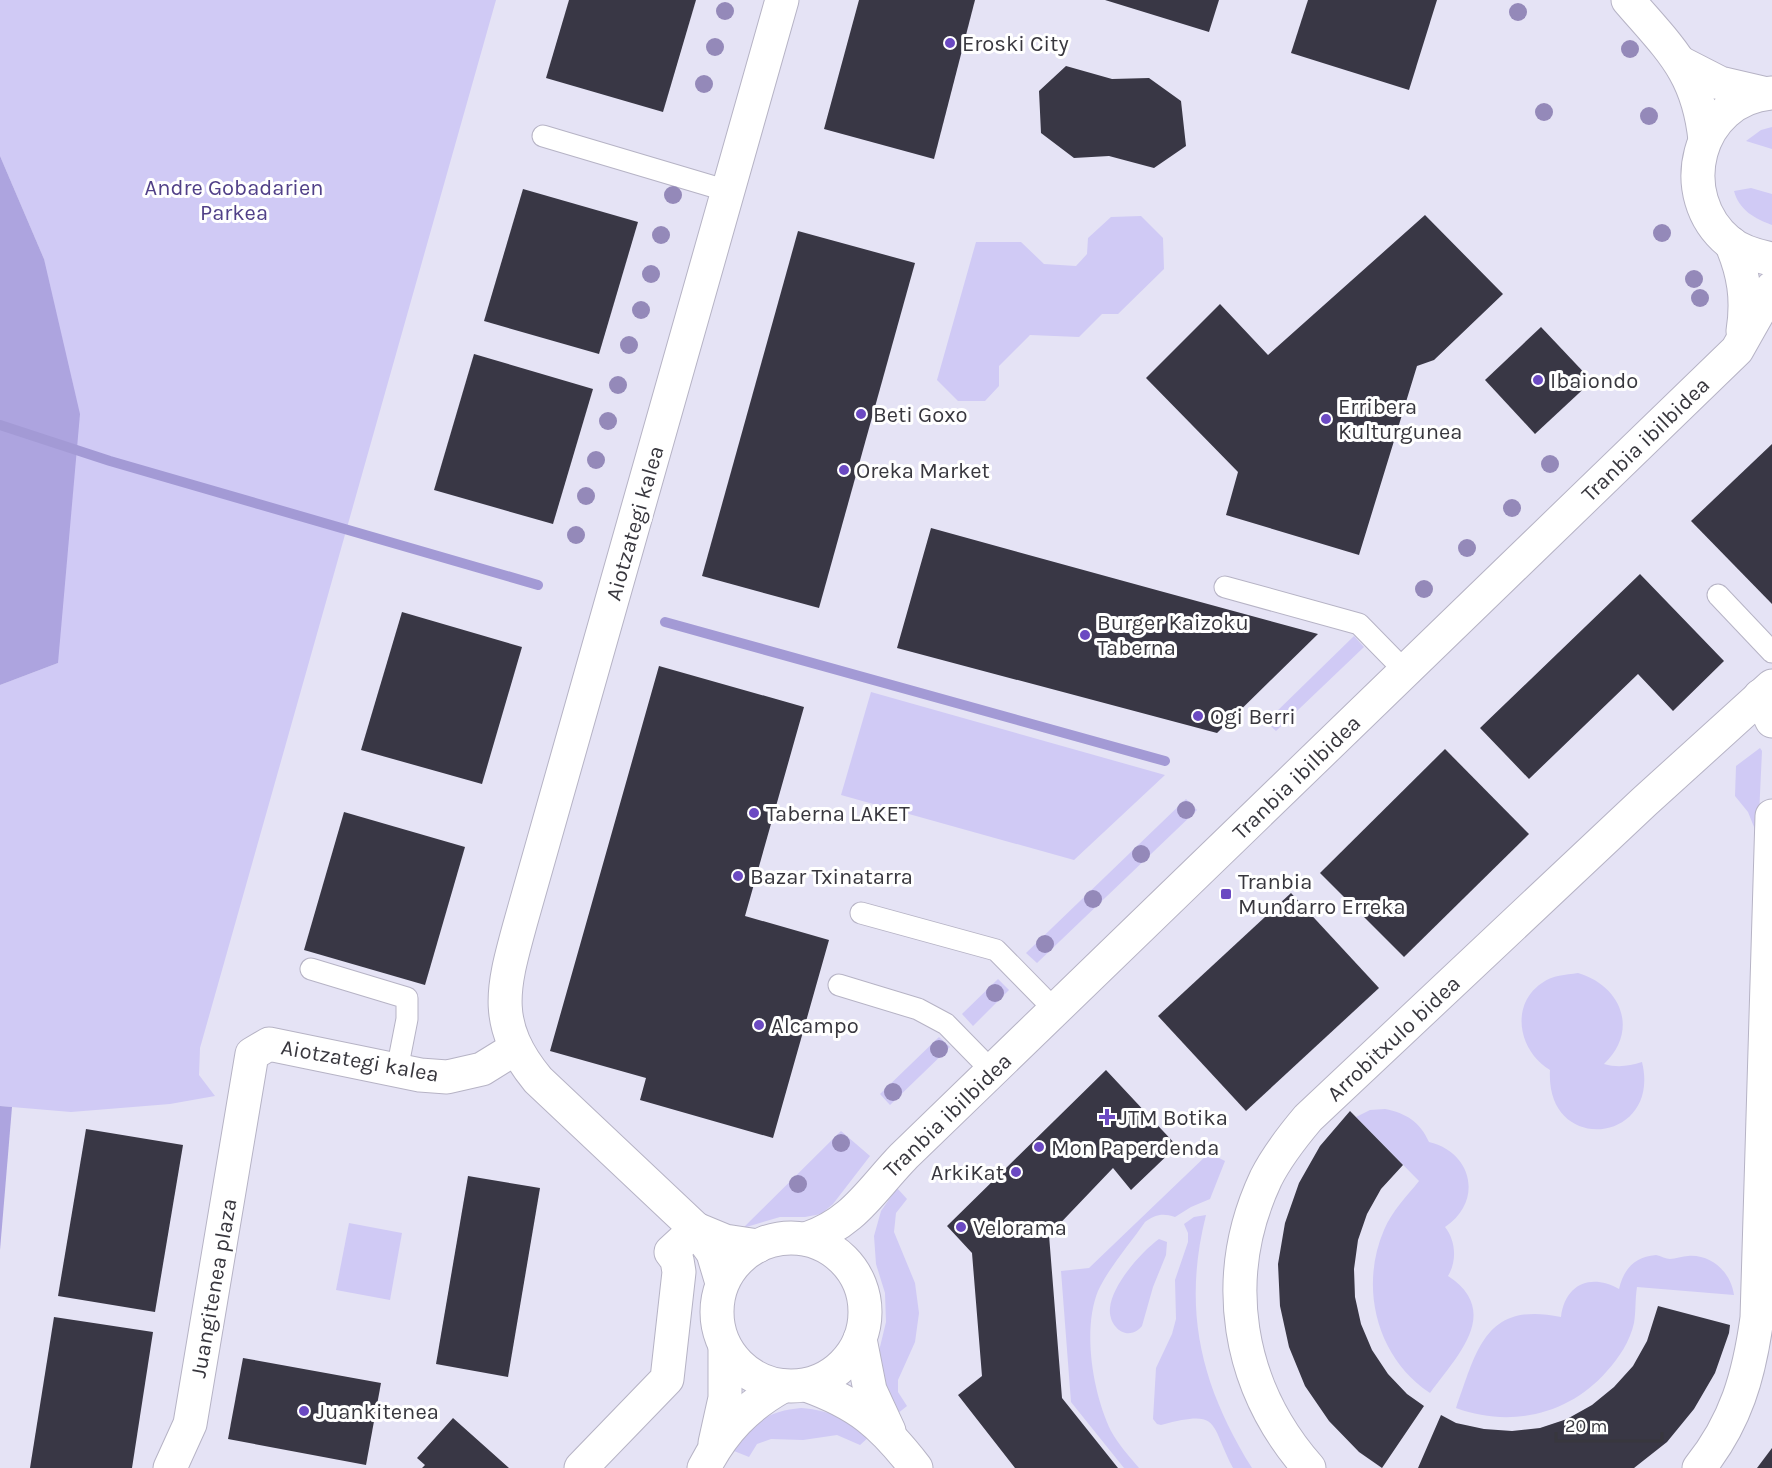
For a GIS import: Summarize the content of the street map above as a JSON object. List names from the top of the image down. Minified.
{"streets":{"street":["Tranbia ibilbidea","Aiotzategi kalea","Arrobitxulo bidea","Juangitenea plaza"]},"crossings":[["Tranbia ibilbidea","Aiotzategi kalea"],["Aiotzategi kalea","Juangitenea plaza"]],"parks":["Andre Gobadarien Parkea"],"places":{"other":["Eroski City","Ibaiondo","Beti Goxo","Erribera Kulturgunea","Oreka Market","Burger Kaizoku Taberna","Ogi Berri","Taberna LAKET","Bazar Txinatarra","Alcampo","Mon Paperdenda","ArkiKat","Velorama","Juankitenea"],"transit":["Tranbia Mundarro Erreka"],"health":["JTM Botika"]},"scale_bar":"20 m"}
